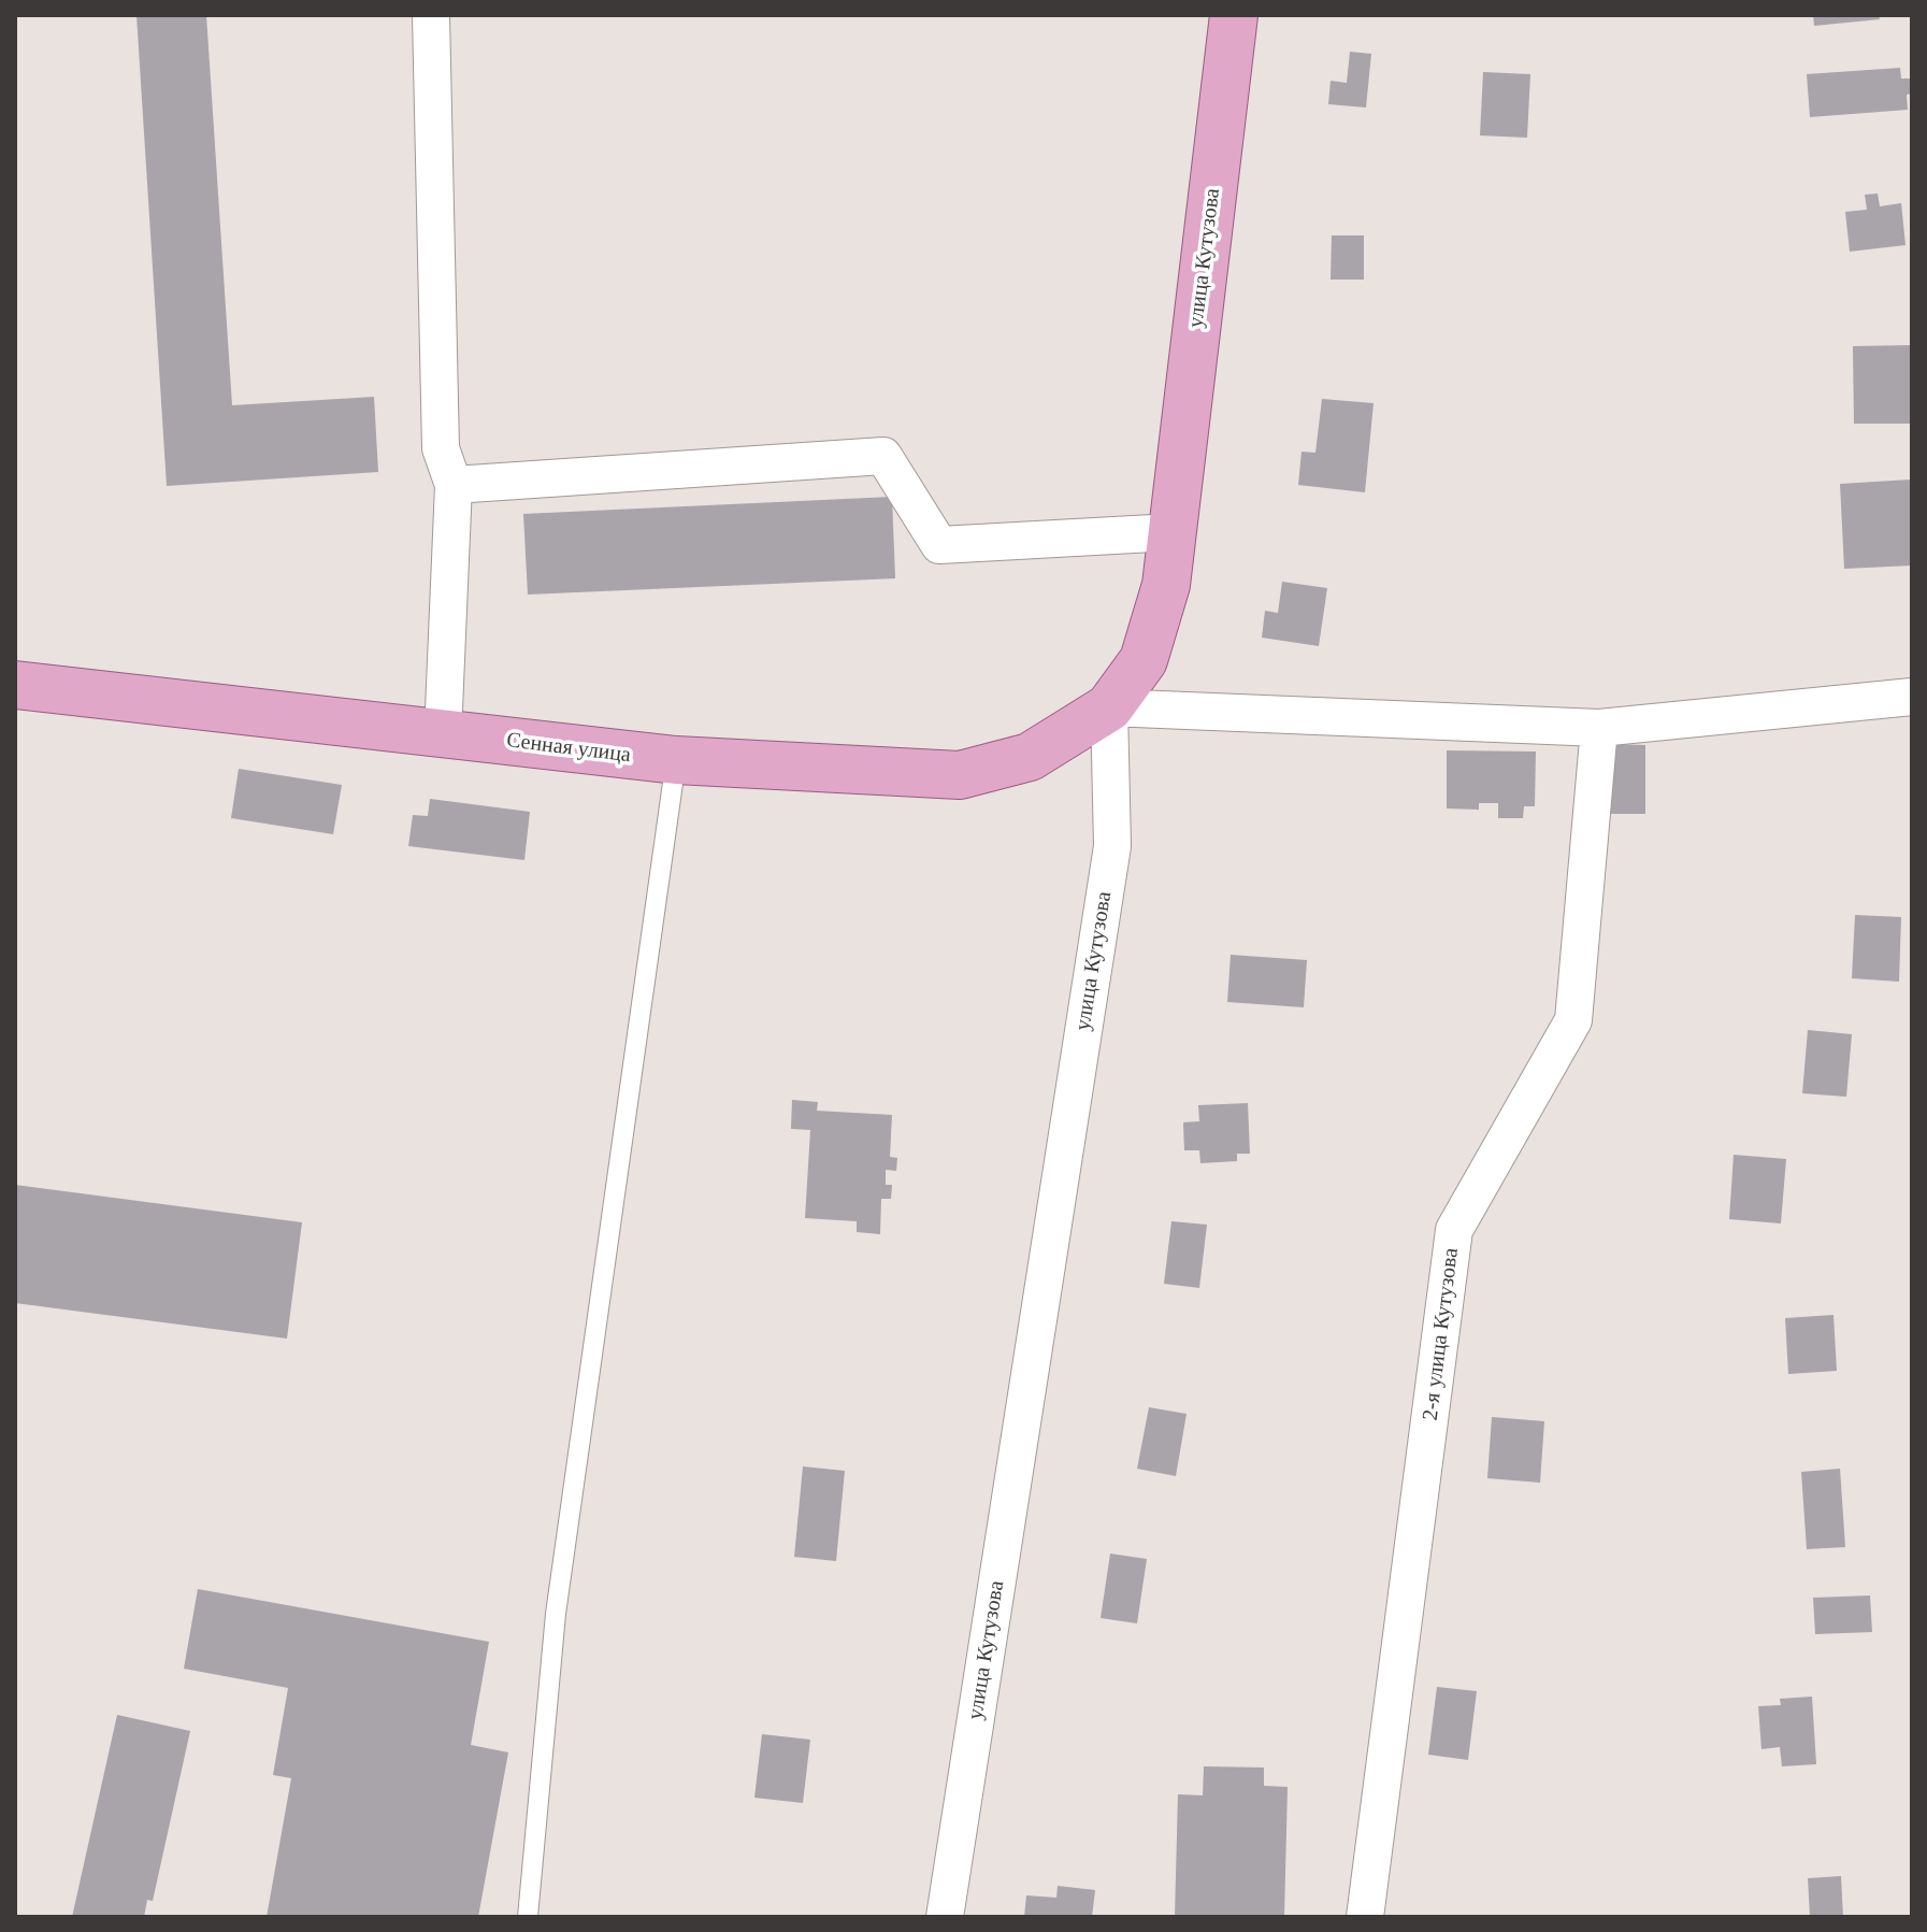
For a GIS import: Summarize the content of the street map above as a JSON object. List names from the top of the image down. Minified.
{"streets":{"main road":["улица Кутузова","Сенная улица"],"street":["2-я улица Кутузова"]},"crossings":[["улица Кутузова","Сенная улица"]]}
